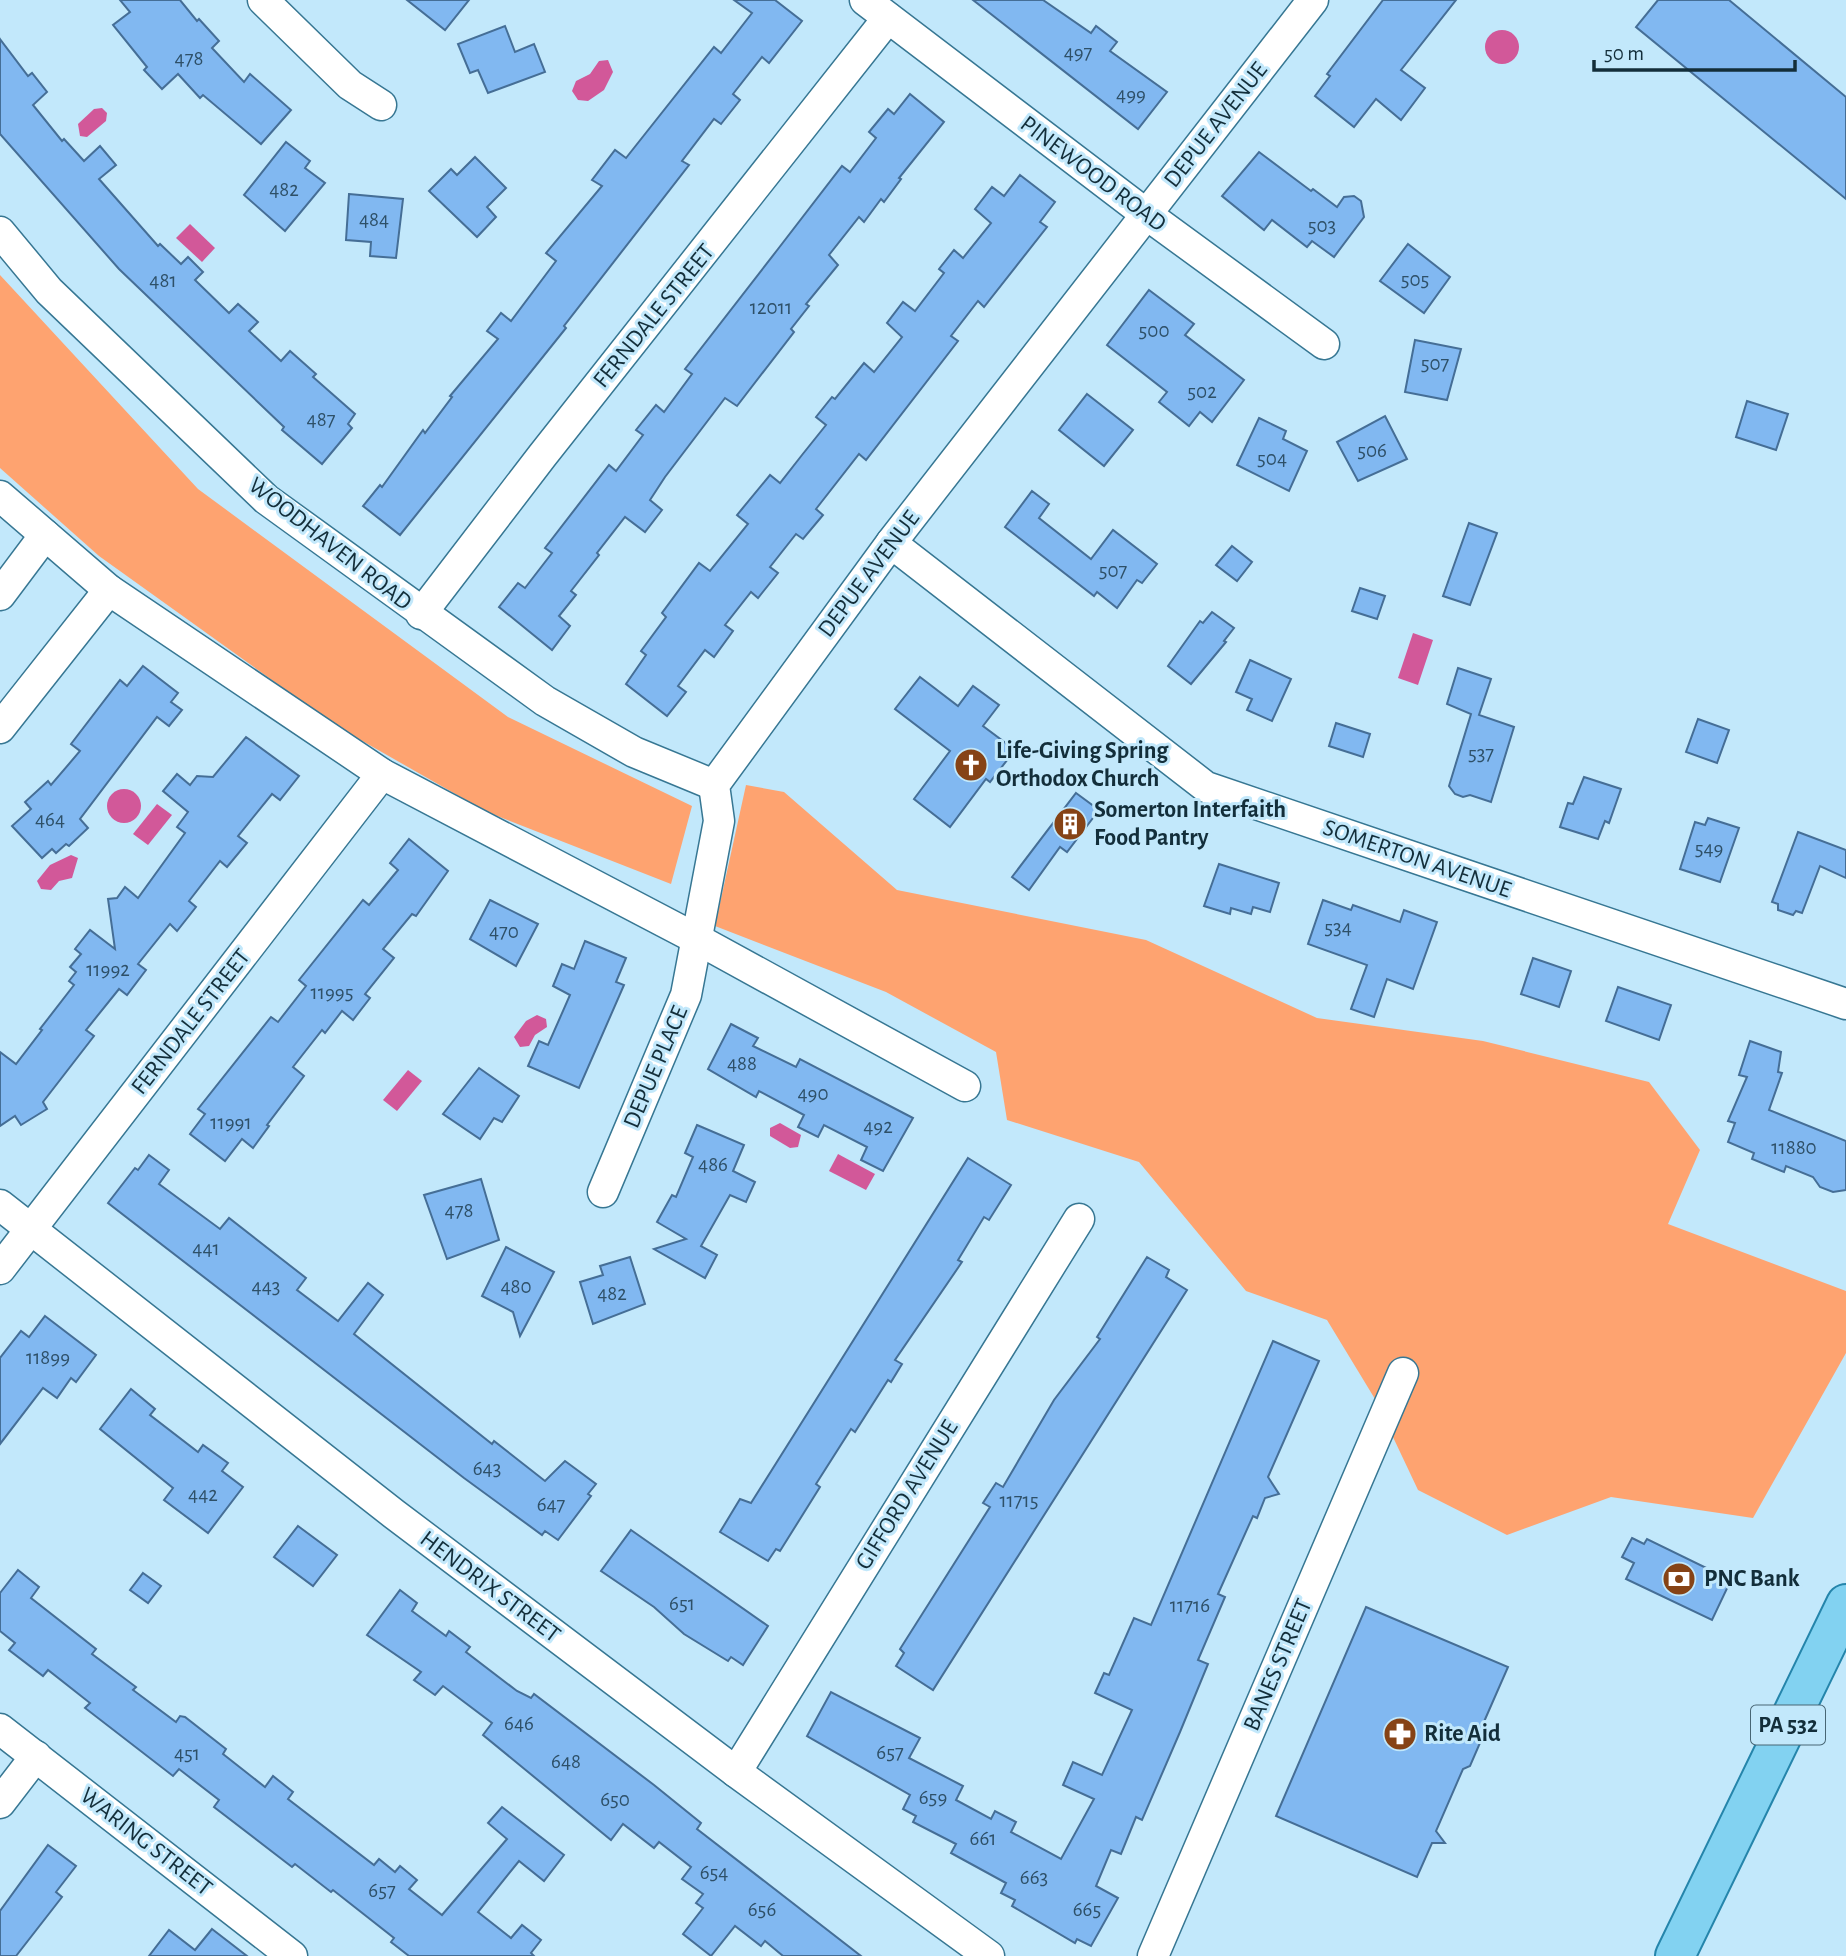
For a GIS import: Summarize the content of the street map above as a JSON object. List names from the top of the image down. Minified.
{"streets":{"main road":["PA 532"],"street":["DEPUE AVENUE","PINEWOOD ROAD","FERNDALE STREET","WOODHAVEN ROAD","SOMERTON AVENUE","DEPUE PLACE","GIFFORD AVENUE","HENDRIX STREET","BANES STREET","WARING STREET"]},"crossings":[["DEPUE AVENUE","PINEWOOD ROAD"],["DEPUE AVENUE","WOODHAVEN ROAD"],["DEPUE AVENUE","SOMERTON AVENUE"],["PINEWOOD ROAD","FERNDALE STREET"],["FERNDALE STREET","WOODHAVEN ROAD"],["FERNDALE STREET","HENDRIX STREET"],["GIFFORD AVENUE","HENDRIX STREET"]],"places":{"church":["Life-Giving Spring Orthodox Church"],"building":["Somerton Interfaith Food Pantry"],"bank":["PNC Bank"],"pharmacy":["Rite Aid"]},"house_numbers":["497","478","499","482","484","503","505","481","12011","500","507","502","487","506","504","507","537","464","549","534","470","11992","11995","488","490","11991","492","11880","486","478","441","443","480","482","11899","643","442","11715","647","651","11716","646","657","451","648","659","650","661","654","663","657","656","665"],"scale_bar":"50 m"}
